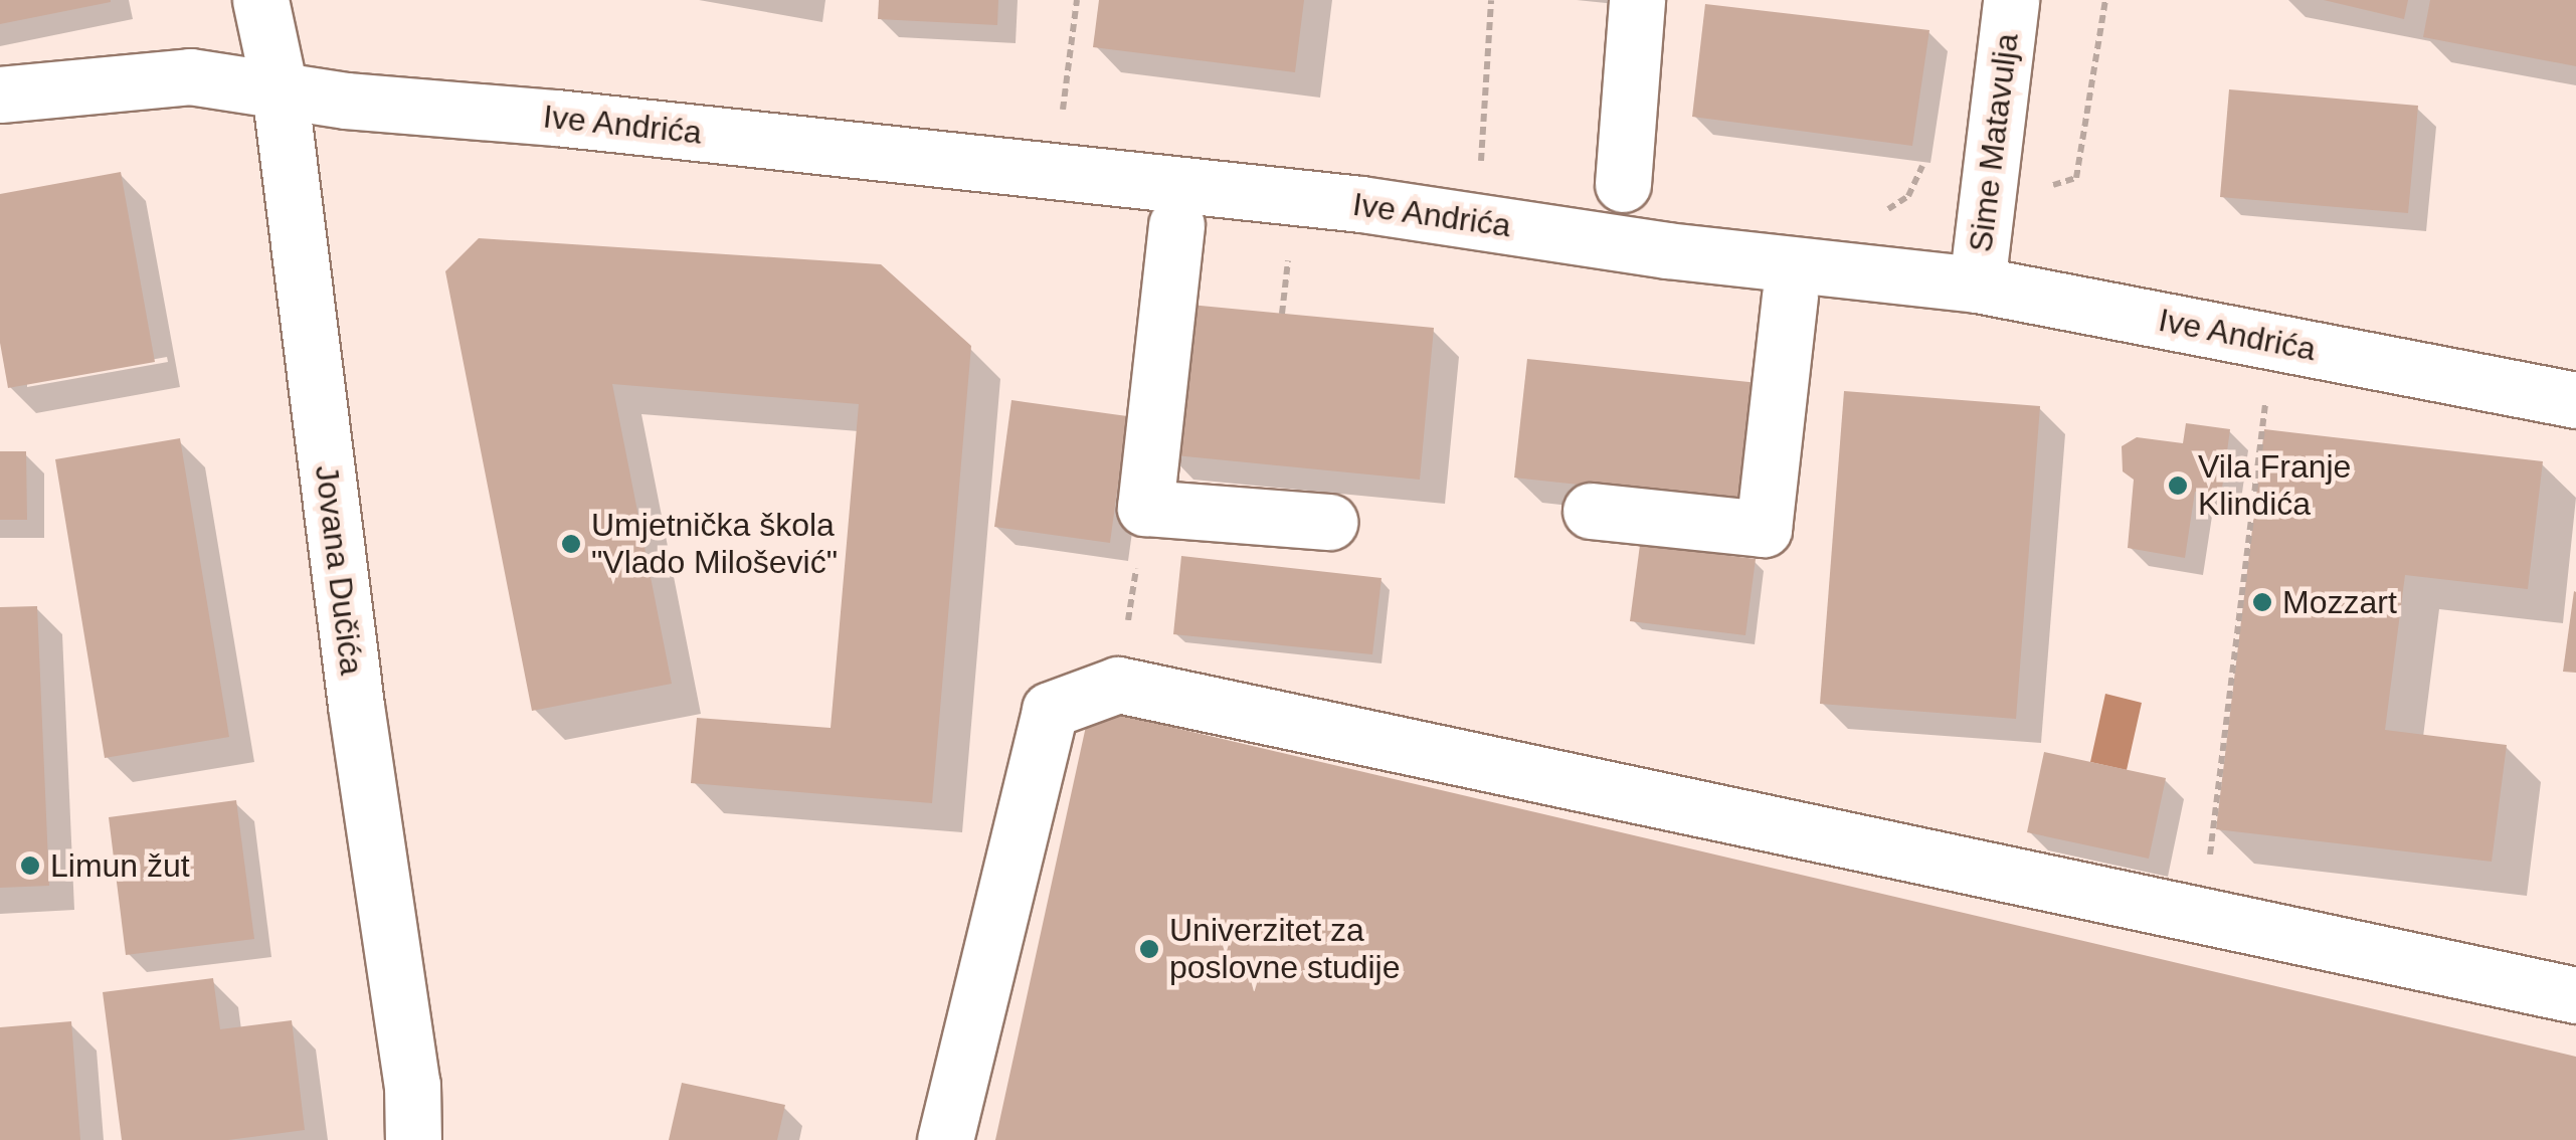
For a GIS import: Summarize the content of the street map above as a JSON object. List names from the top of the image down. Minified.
{"streets":{"street":["Ive Andrića","Sime Matavulja","Jovana Dučića"]},"crossings":[["Ive Andrića","Sime Matavulja"],["Ive Andrića","Jovana Dučića"]],"places":["Vila Franje Klindića","Umjetnička škola \"Vlado Milošević\"","Mozzart","Limun žut","Univerzitet za poslovne studije"]}
